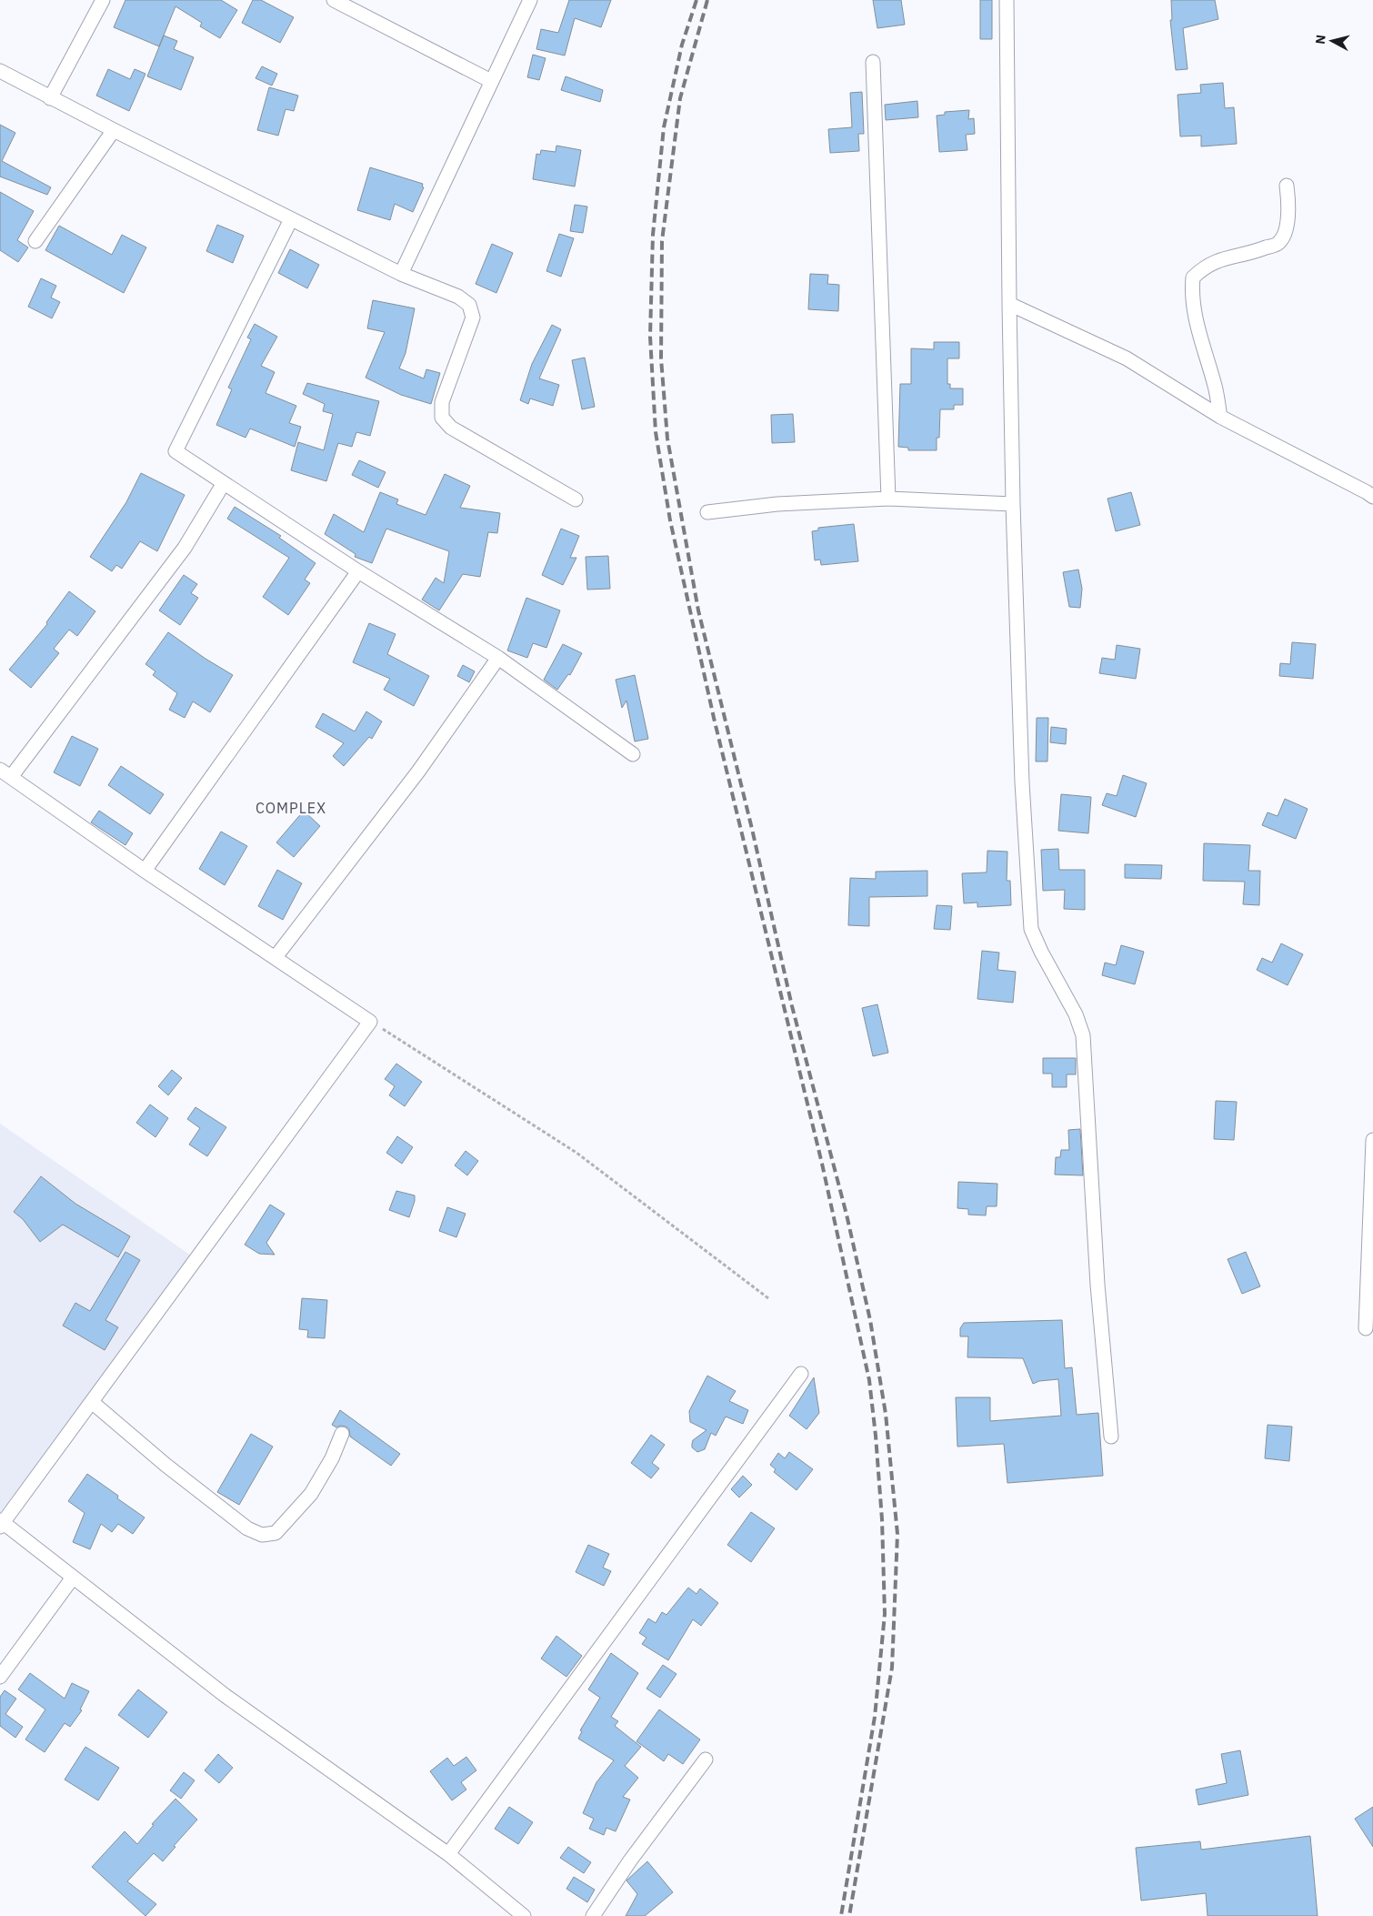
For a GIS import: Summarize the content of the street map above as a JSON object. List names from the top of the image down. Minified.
{"districts":["COMPLEX"],"north":"left"}
